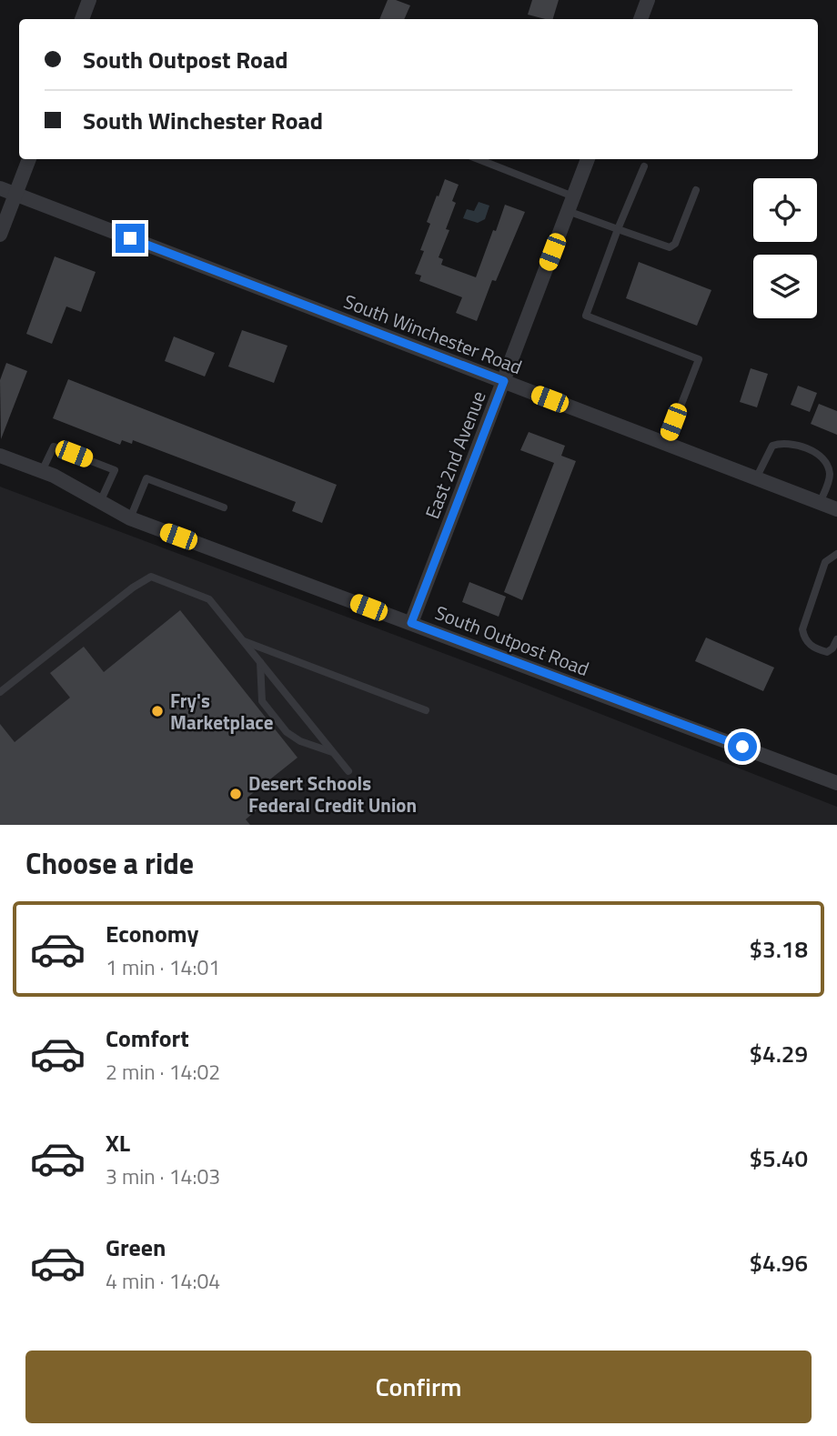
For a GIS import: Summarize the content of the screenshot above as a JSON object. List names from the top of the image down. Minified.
{"streets":{"street":["South Winchester Road","East 2nd Avenue","South Outpost Road"]},"crossings":[["South Winchester Road","East 2nd Avenue"],["East 2nd Avenue","South Outpost Road"]],"places":["Fry's Marketplace","Desert Schools Federal Credit Union"],"page":{"banner":["South Outpost Road","South Winchester Road"],"heading":"Choose a ride","list":[{"name":"Economy","note":"1 min · 14:01","value":"$3.18"},{"name":"Comfort","note":"2 min · 14:02","value":"$4.29"},{"name":"XL","note":"3 min · 14:03","value":"$5.40"},{"name":"Green","note":"4 min · 14:04","value":"$4.96"}],"buttons":"Confirm"}}
